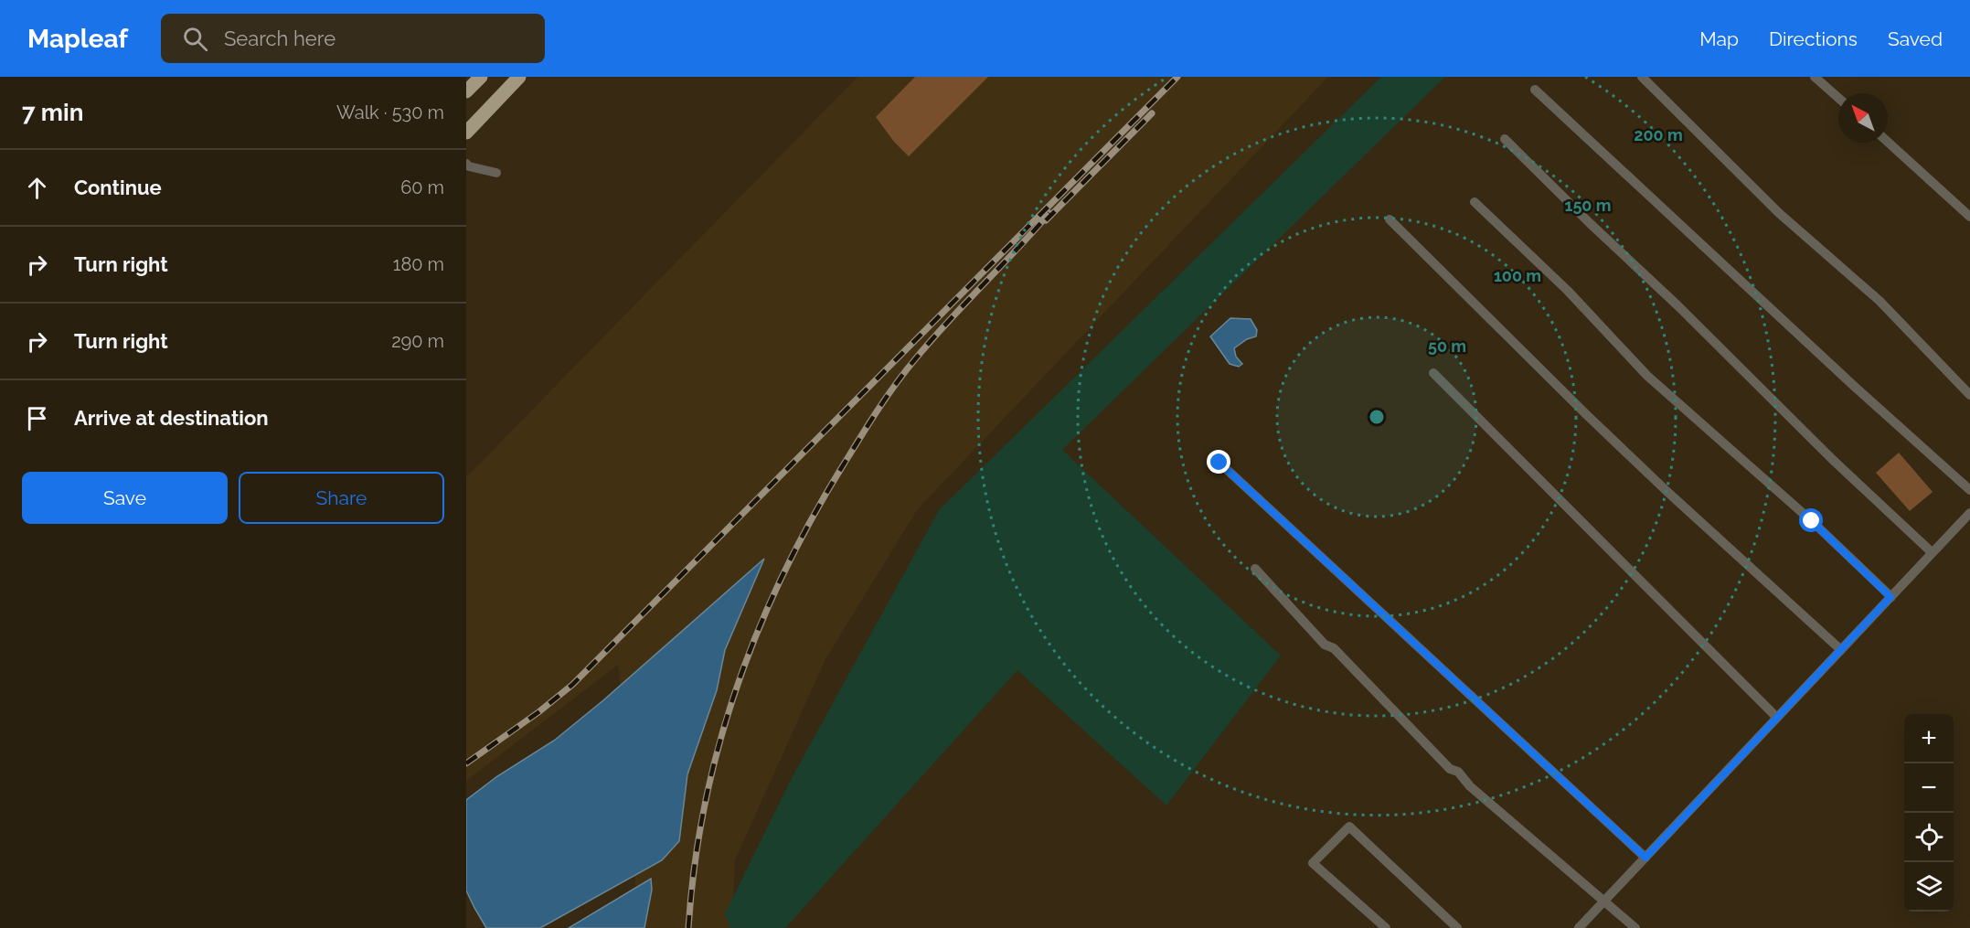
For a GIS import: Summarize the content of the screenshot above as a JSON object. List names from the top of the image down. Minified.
{"north":"top left","page":{"header":"Mapleaf","search":"Search here","nav":["Map","Directions","Saved"],"heading":["7 min","Walk · 530 m"],"list":[["Continue","60 m"],["Turn right","180 m"],["Turn right","290 m"],"Arrive at destination"],"buttons":["Save","Share"],"map_buttons":["+","−"]},"rings":["200 m","150 m","100 m","50 m"]}
